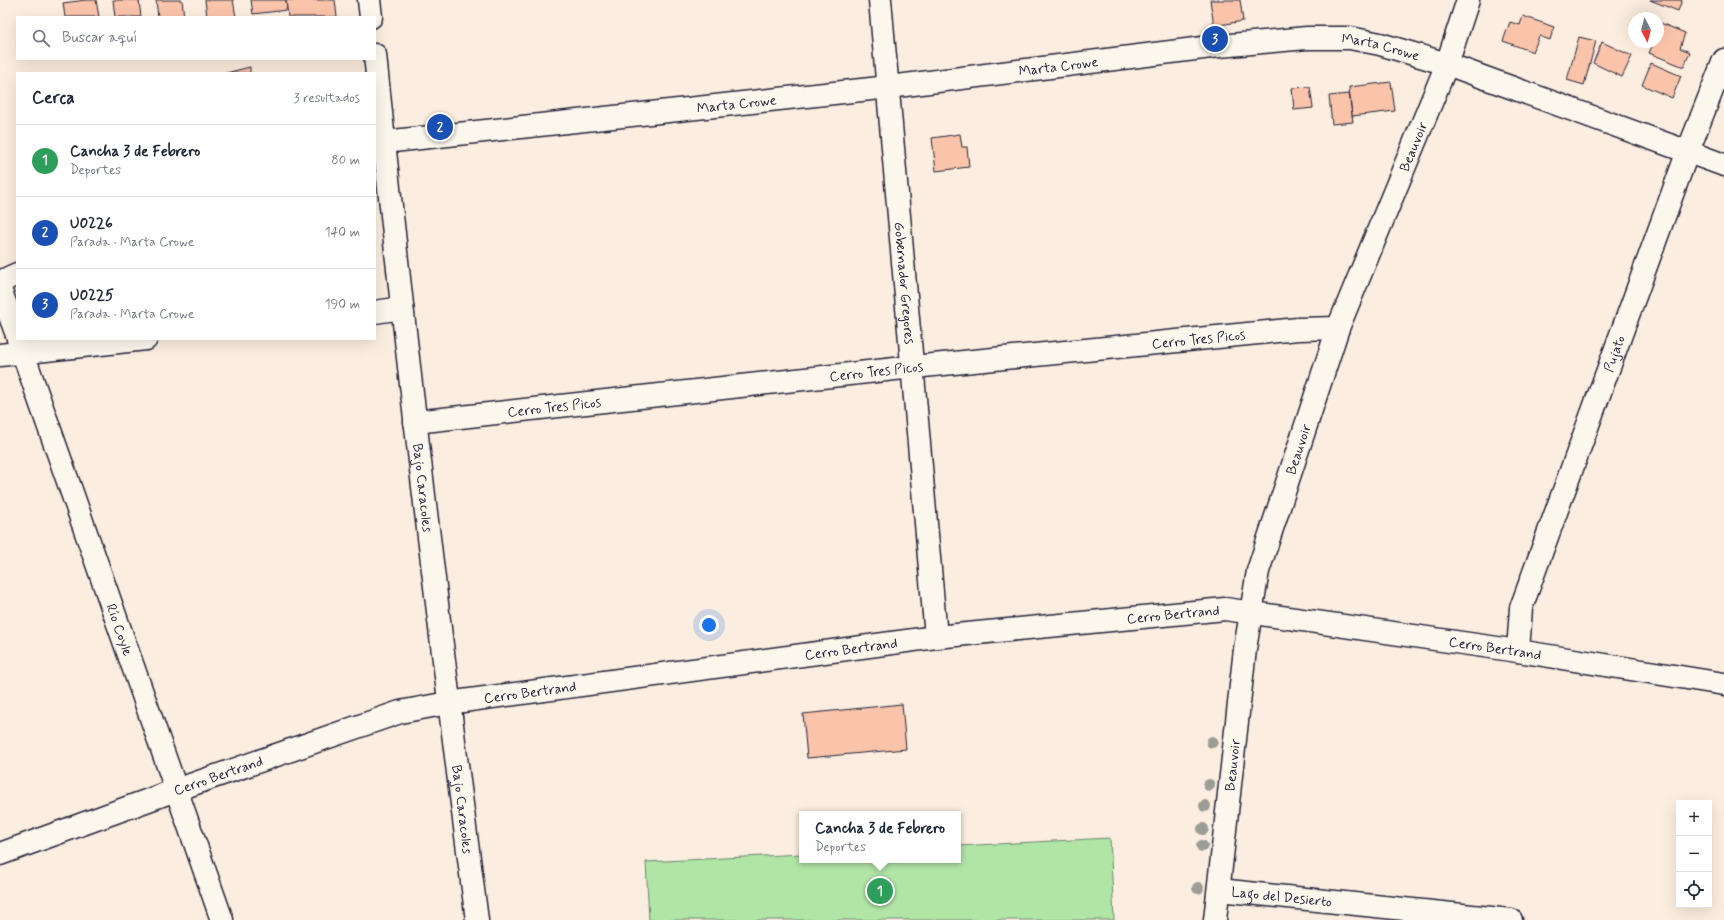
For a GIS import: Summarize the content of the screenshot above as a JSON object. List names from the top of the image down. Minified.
{"streets":{"street":["Marta Crowe","Beauvoir","Gobernador Gregores","Cerro Tres Picos","Pujato","Bajo Caracoles","Cerro Bertrand","Río Coyle","Lago del Desierto"]},"crossings":[["Marta Crowe","Beauvoir"],["Marta Crowe","Gobernador Gregores"],["Marta Crowe","Pujato"],["Marta Crowe","Bajo Caracoles"],["Beauvoir","Cerro Tres Picos"],["Beauvoir","Cerro Bertrand"],["Beauvoir","Lago del Desierto"],["Gobernador Gregores","Cerro Tres Picos"],["Gobernador Gregores","Cerro Bertrand"],["Cerro Tres Picos","Bajo Caracoles"],["Pujato","Cerro Bertrand"],["Bajo Caracoles","Cerro Bertrand"],["Cerro Bertrand","Río Coyle"]],"north":"bottom","page":{"search":"Buscar aquí","pins":["3","2","1"],"heading":["Cerca","3 resultados"],"list":[{"mark":"1","name":"Cancha 3 de Febrero","note":"Deportes","value":"80 m"},{"mark":"2","name":"U0226","note":"Parada · Marta Crowe","value":"140 m"},{"mark":"3","name":"U0225","note":"Parada · Marta Crowe","value":"190 m"}],"map_buttons":["+","−"],"popup":["Cancha 3 de Febrero","Deportes"]}}
